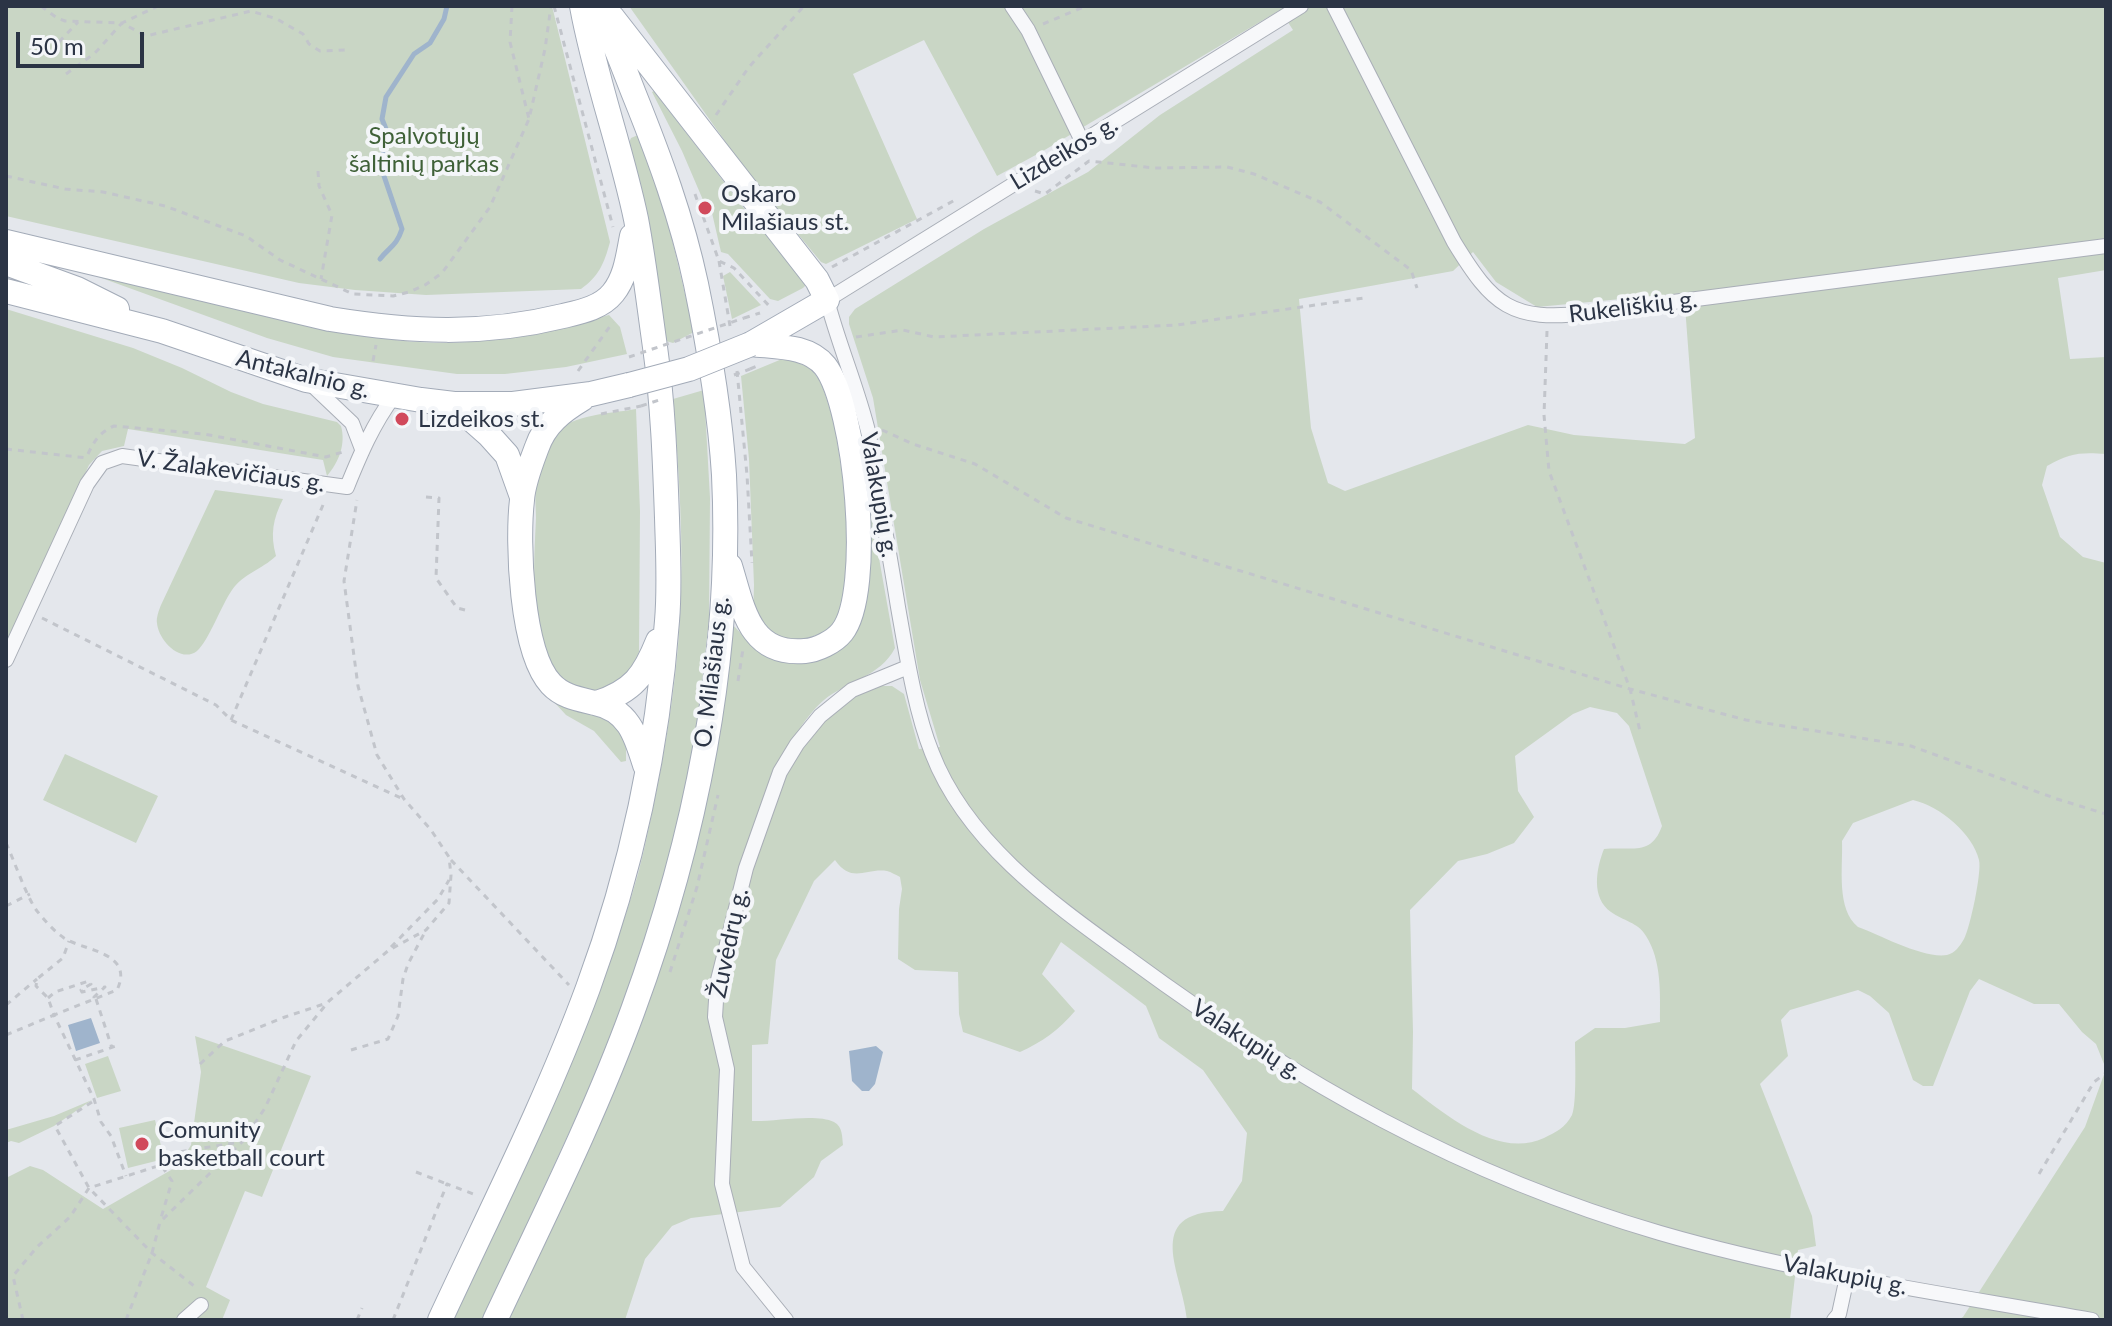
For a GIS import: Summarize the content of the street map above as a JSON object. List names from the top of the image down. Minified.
{"streets":{"main road":["Antakalnio g.","O. Milašiaus g."],"street":["Lizdeikos g.","Rukeliškių g.","V. Žalakevičiaus g.","Valakupių g.","Žuvėdrų g."]},"crossings":[["Lizdeikos g.","Antakalnio g."],["Lizdeikos g.","Valakupių g."],["Antakalnio g.","V. Žalakevičiaus g."],["Antakalnio g.","Valakupių g."],["Valakupių g.","Žuvėdrų g."]],"parks":["Spalvotųjų šaltinių parkas"],"places":["Oskaro Milašiaus st.","Lizdeikos st.","Comunity basketball court"],"scale_bar":"50 m"}
